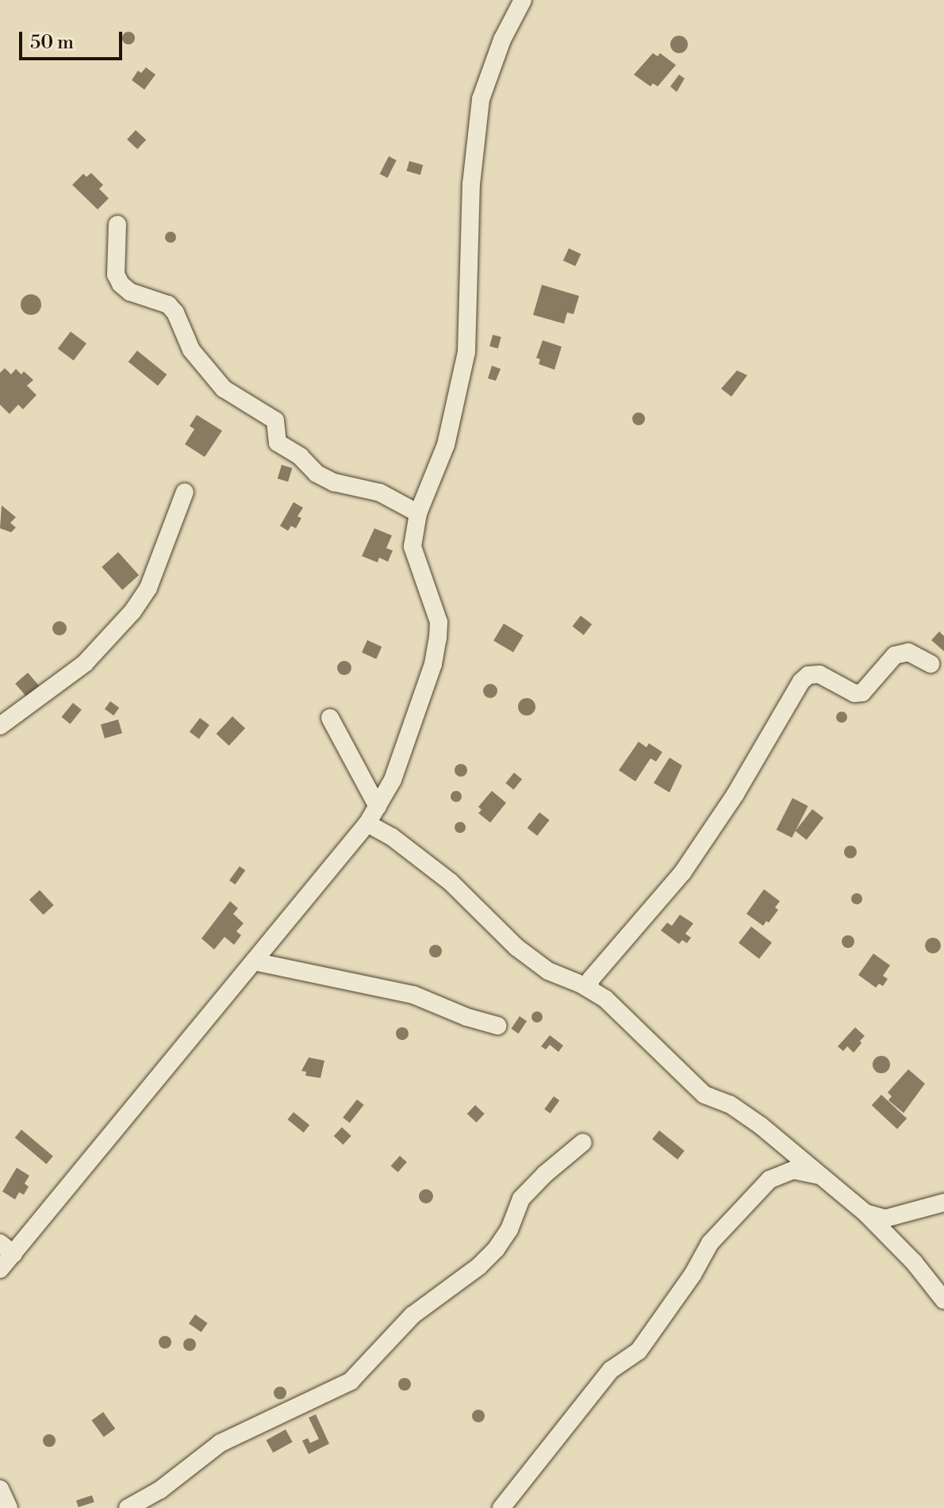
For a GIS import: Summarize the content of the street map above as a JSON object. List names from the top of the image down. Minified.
{"scale_bar":"50 m"}
